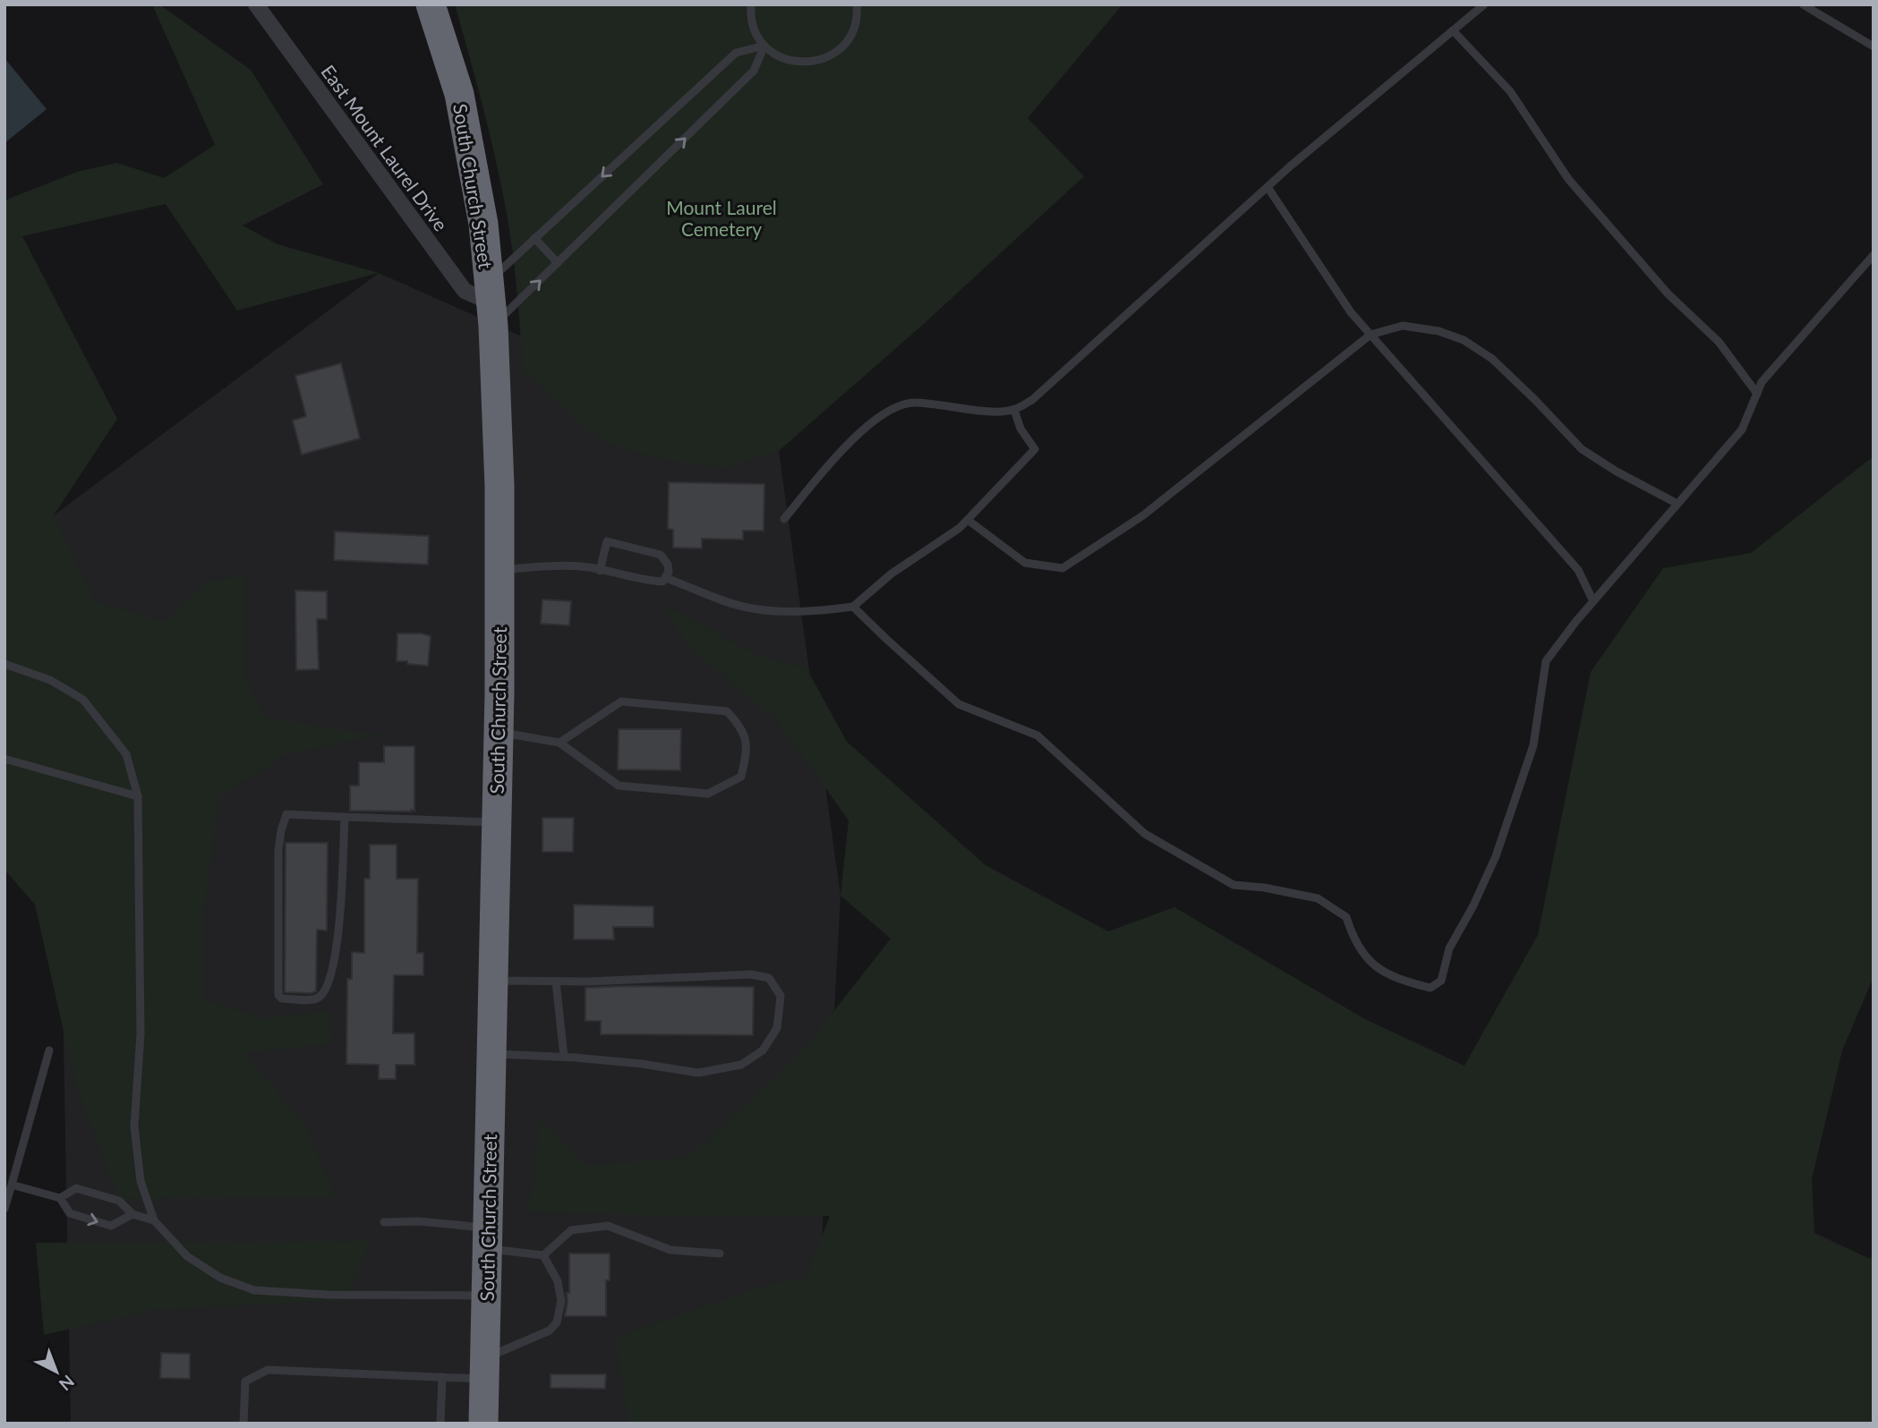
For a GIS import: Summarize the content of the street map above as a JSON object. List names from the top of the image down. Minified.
{"streets":{"highway":["South Church Street"],"street":["East Mount Laurel Drive"]},"crossings":[["East Mount Laurel Drive","South Church Street"]],"parks":["Mount Laurel Cemetery"],"north":"bottom right"}
